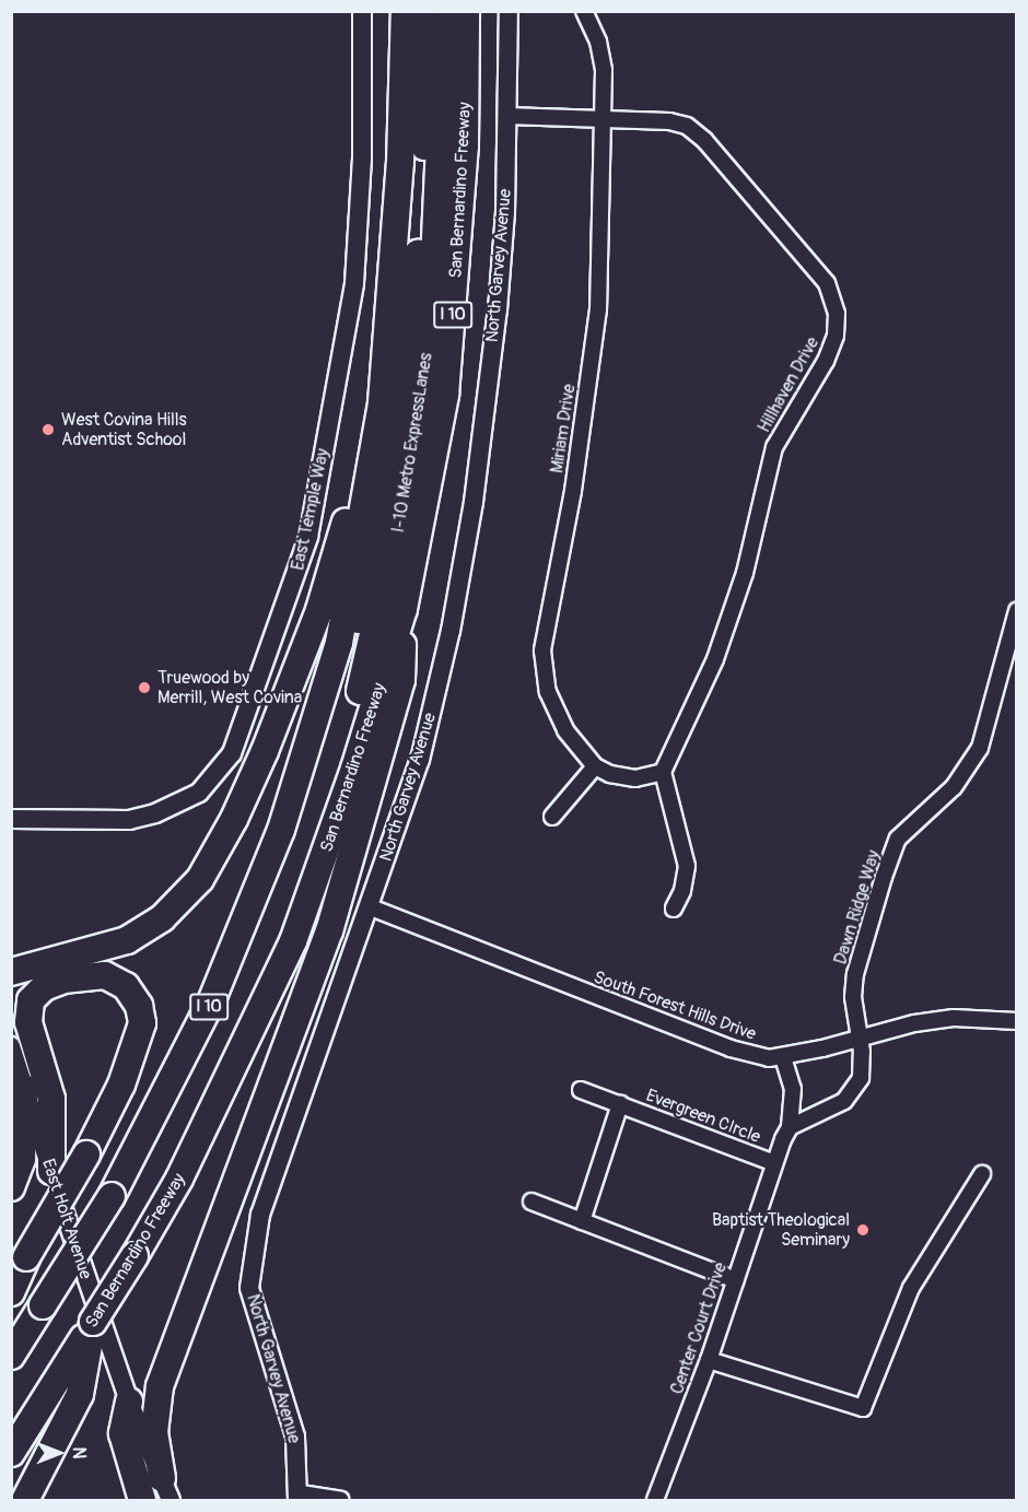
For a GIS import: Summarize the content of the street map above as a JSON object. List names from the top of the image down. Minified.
{"streets":{"highway":["San Bernardino Freeway","I 10","I-10 Metro ExpressLanes"],"street":["North Garvey Avenue","Hillhaven Drive","Miriam Drive","East Temple Way","Dawn Ridge Way","South Forest Hills Drive","Evergreen CIrcle","East Holt Avenue","Center Court Drive"]},"crossings":[["San Bernardino Freeway","I-10 Metro ExpressLanes"],["North Garvey Avenue","Hillhaven Drive"],["North Garvey Avenue","South Forest Hills Drive"],["I 10","I-10 Metro ExpressLanes"],["Hillhaven Drive","Miriam Drive"],["Dawn Ridge Way","South Forest Hills Drive"],["South Forest Hills Drive","Center Court Drive"],["Evergreen CIrcle","Center Court Drive"]],"places":["West Covina Hills Adventist School","Truewood by Merrill, West Covina","Baptist Theological Seminary"],"north":"right"}
